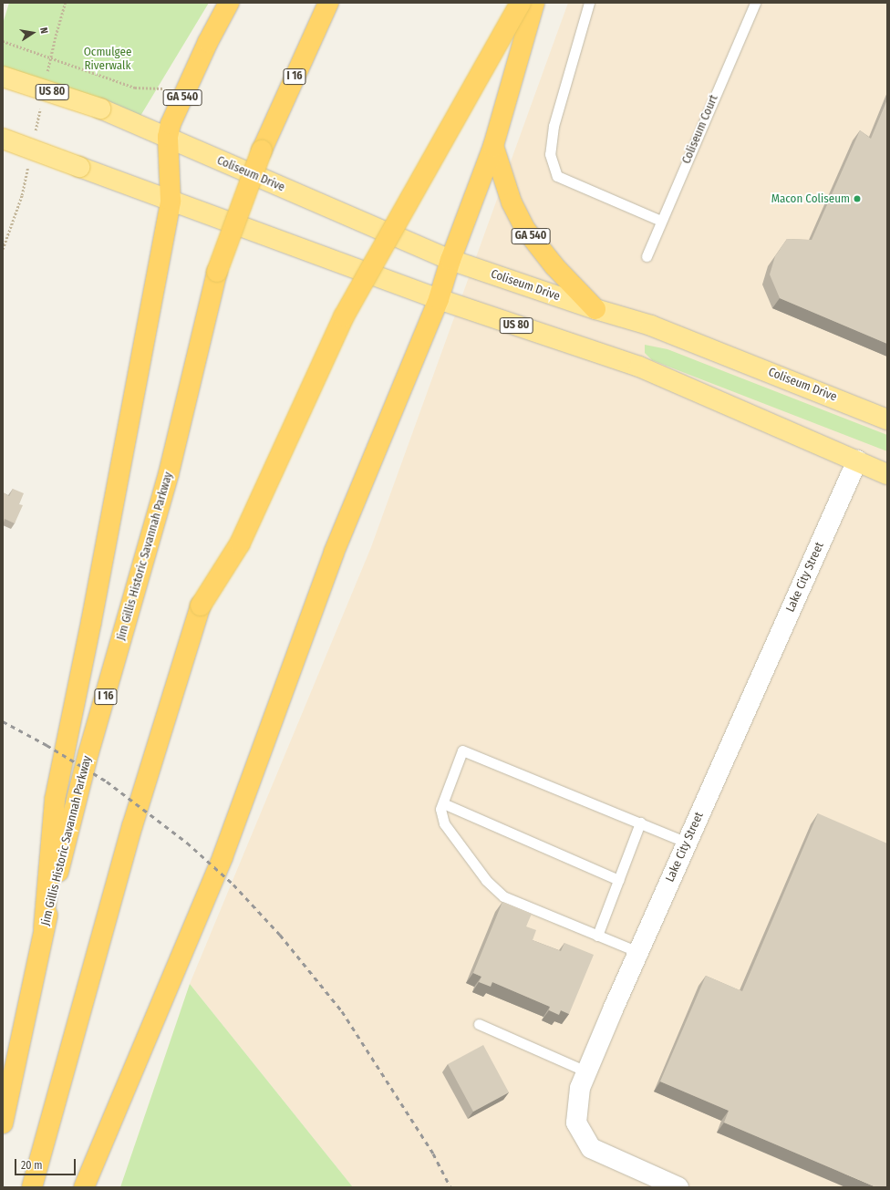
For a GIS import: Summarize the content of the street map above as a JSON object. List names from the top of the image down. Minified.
{"streets":{"highway":["I 16","GA 540","Jim Gillis Historic Savannah Parkway"],"main road":["US 80","Coliseum Drive"],"street":["Lake City Street"],"lane":["Coliseum Court"]},"crossings":[["US 80","GA 540"],["US 80","Coliseum Drive"],["US 80","Lake City Street"],["GA 540","Coliseum Drive"]],"parks":["Ocmulgee Riverwalk"],"places":["Macon Coliseum"],"scale_bar":"20 m","north":"right"}
